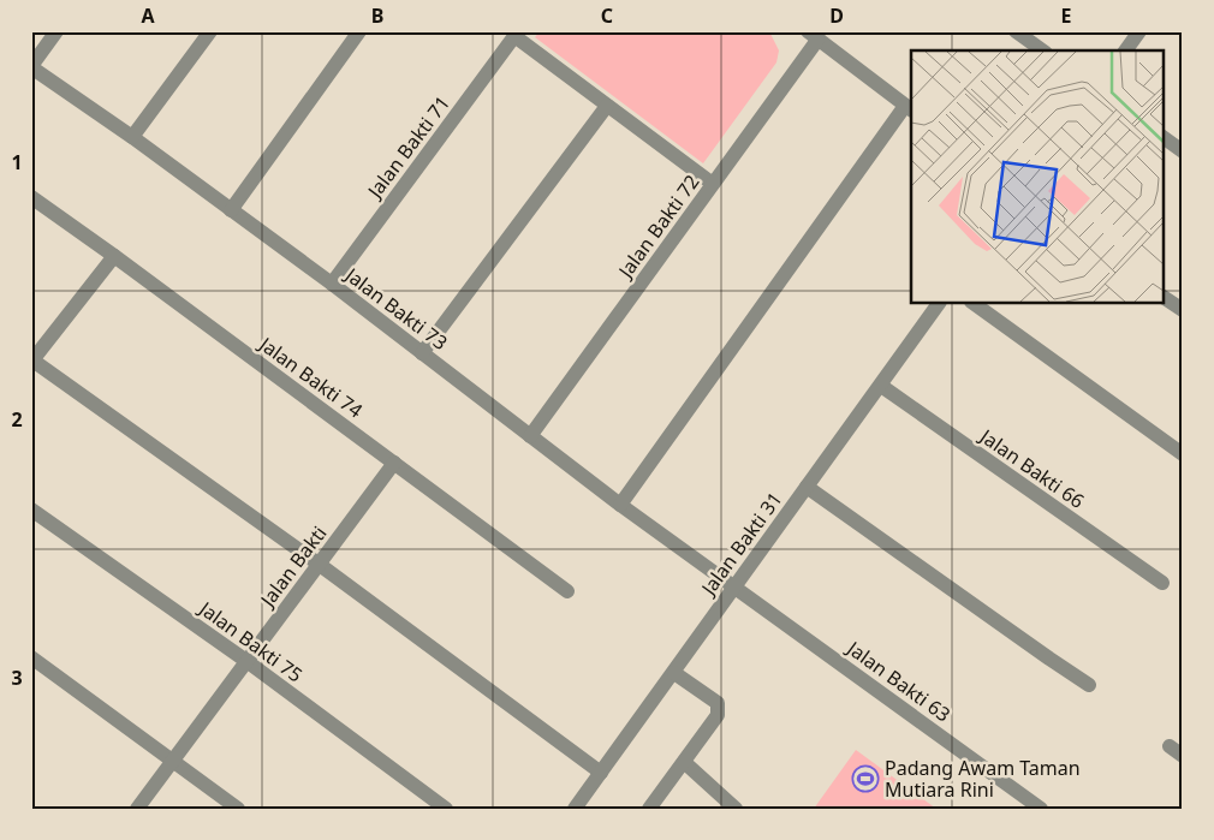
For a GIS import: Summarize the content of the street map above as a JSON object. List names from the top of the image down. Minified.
{"streets":{"street":["Jalan Bakti 71","Jalan Bakti 72","Jalan Bakti 73","Jalan Bakti 74","Jalan Bakti 66","Jalan Bakti 31","Jalan Bakti","Jalan Bakti 75","Jalan Bakti 63"]},"crossings":[["Jalan Bakti 71","Jalan Bakti 73"],["Jalan Bakti 72","Jalan Bakti 73"],["Jalan Bakti 73","Jalan Bakti 31"],["Jalan Bakti 73","Jalan Bakti 63"],["Jalan Bakti 74","Jalan Bakti"],["Jalan Bakti 66","Jalan Bakti 31"],["Jalan Bakti 31","Jalan Bakti 63"],["Jalan Bakti","Jalan Bakti 75"]],"places":{"sports":["Padang Awam Taman Mutiara Rini"]},"grid":{"columns":["A","B","C","D","E"],"rows":["1","2","3"]}}
